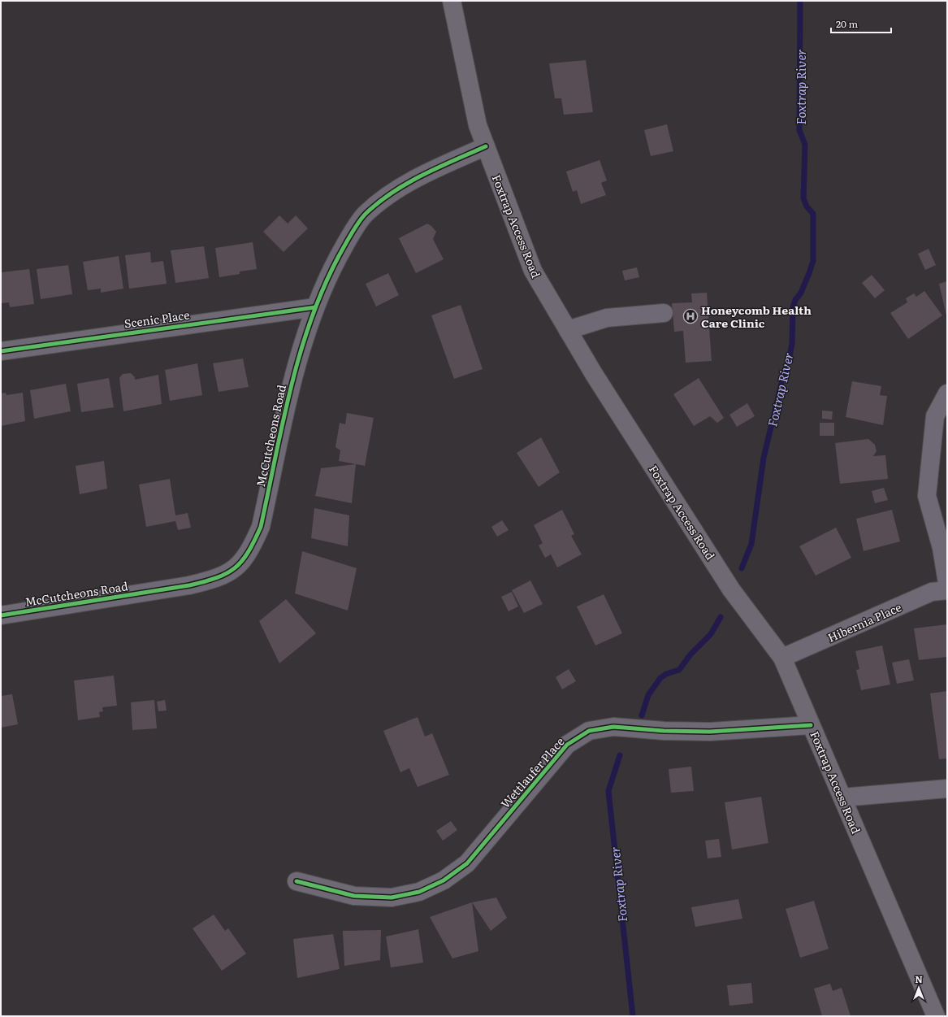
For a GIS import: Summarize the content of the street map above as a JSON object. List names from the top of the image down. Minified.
{"streets":{"main road":["Foxtrap Access Road"],"street":["Scenic Place","McCutcheons Road","Hibernia Place","Wettlaufer Place"]},"crossings":[["Foxtrap Access Road","McCutcheons Road"],["Foxtrap Access Road","Hibernia Place"],["Foxtrap Access Road","Wettlaufer Place"],["Scenic Place","McCutcheons Road"]],"water":["Foxtrap River"],"places":{"hospital":["Honeycomb Health Care Clinic"]},"scale_bar":"20 m","north":"top"}
